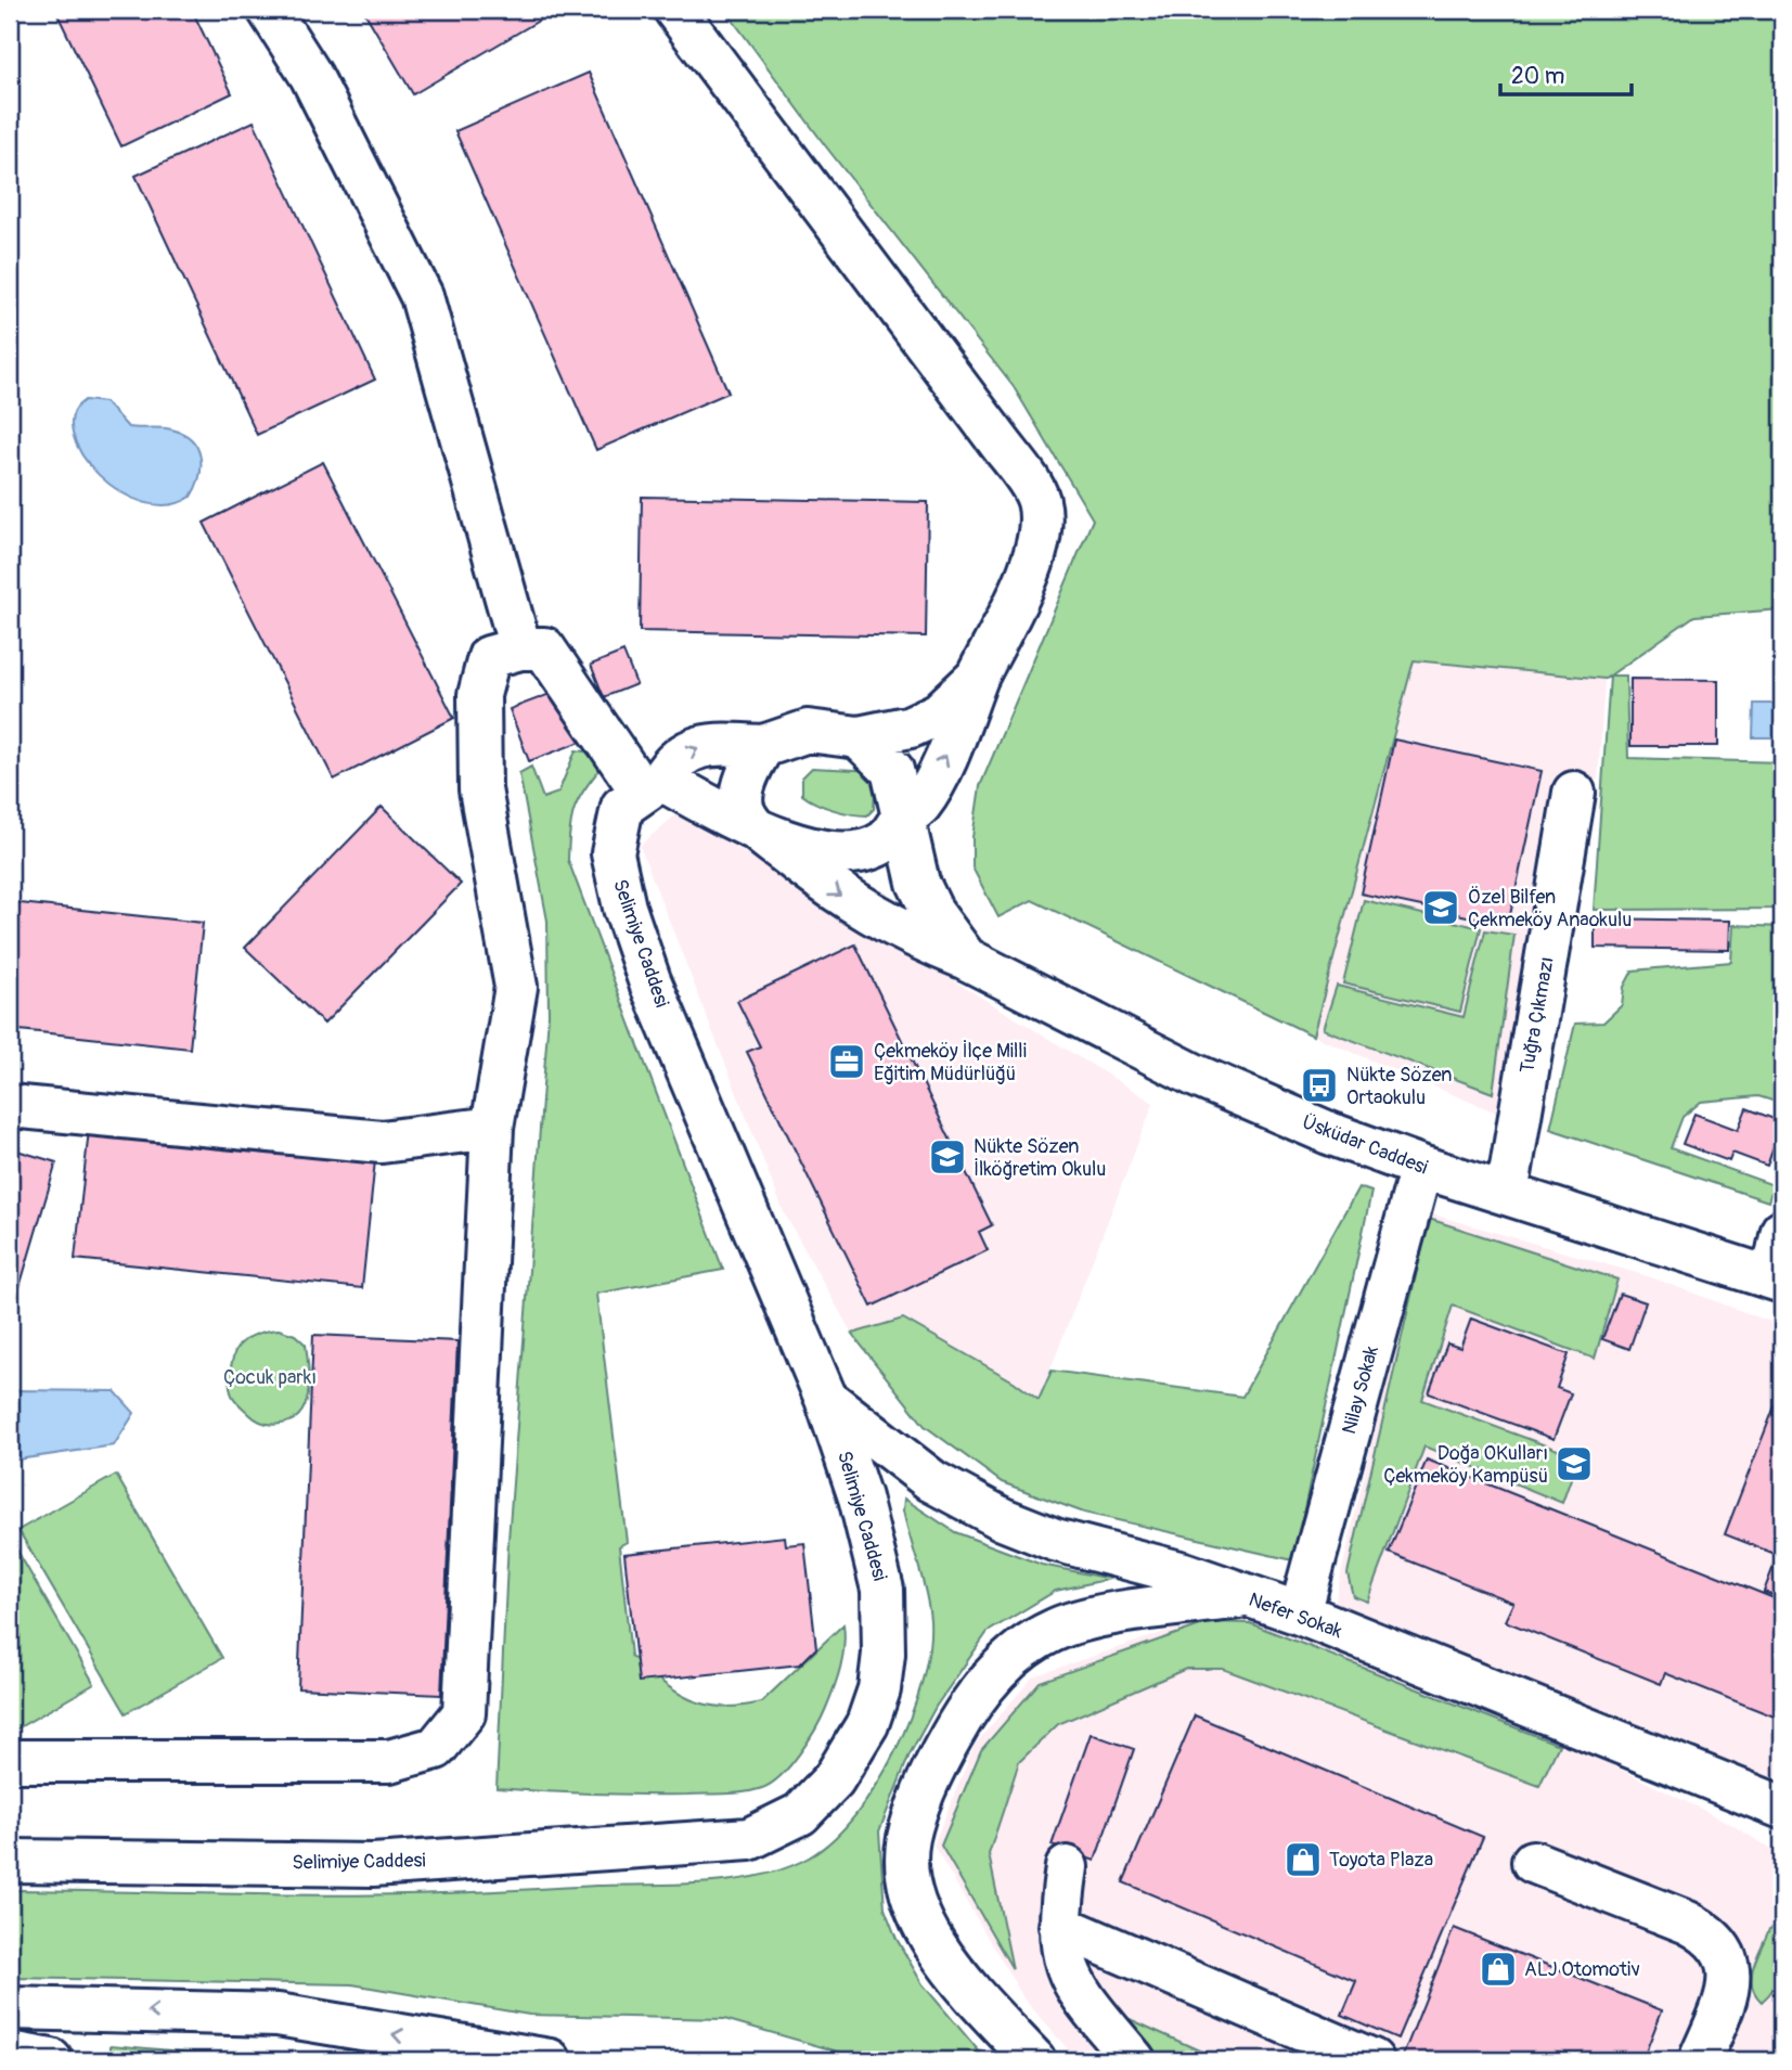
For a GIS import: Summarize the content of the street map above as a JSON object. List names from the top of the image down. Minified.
{"streets":{"street":["Selimiye Caddesi","Tuğra Çıkmazı","Üsküdar Caddesi","Nilay Sokak","Nefer Sokak"]},"crossings":[["Selimiye Caddesi","Üsküdar Caddesi"],["Selimiye Caddesi","Nefer Sokak"],["Tuğra Çıkmazı","Üsküdar Caddesi"],["Üsküdar Caddesi","Nilay Sokak"],["Nilay Sokak","Nefer Sokak"]],"parks":["Çocuk parkı"],"places":{"school or university":["Özel Bilfen Çekmeköy Anaokulu","Nükte Sözen İlköğretim Okulu","Doğa OKulları Çekmeköy Kampüsü"],"office":["Çekmeköy İlçe Milli Eğitim Müdürlüğü"],"bus stop":["Nükte Sözen Ortaokulu"],"shop":["Toyota Plaza","ALJ Otomotiv"]},"scale_bar":"20 m"}
